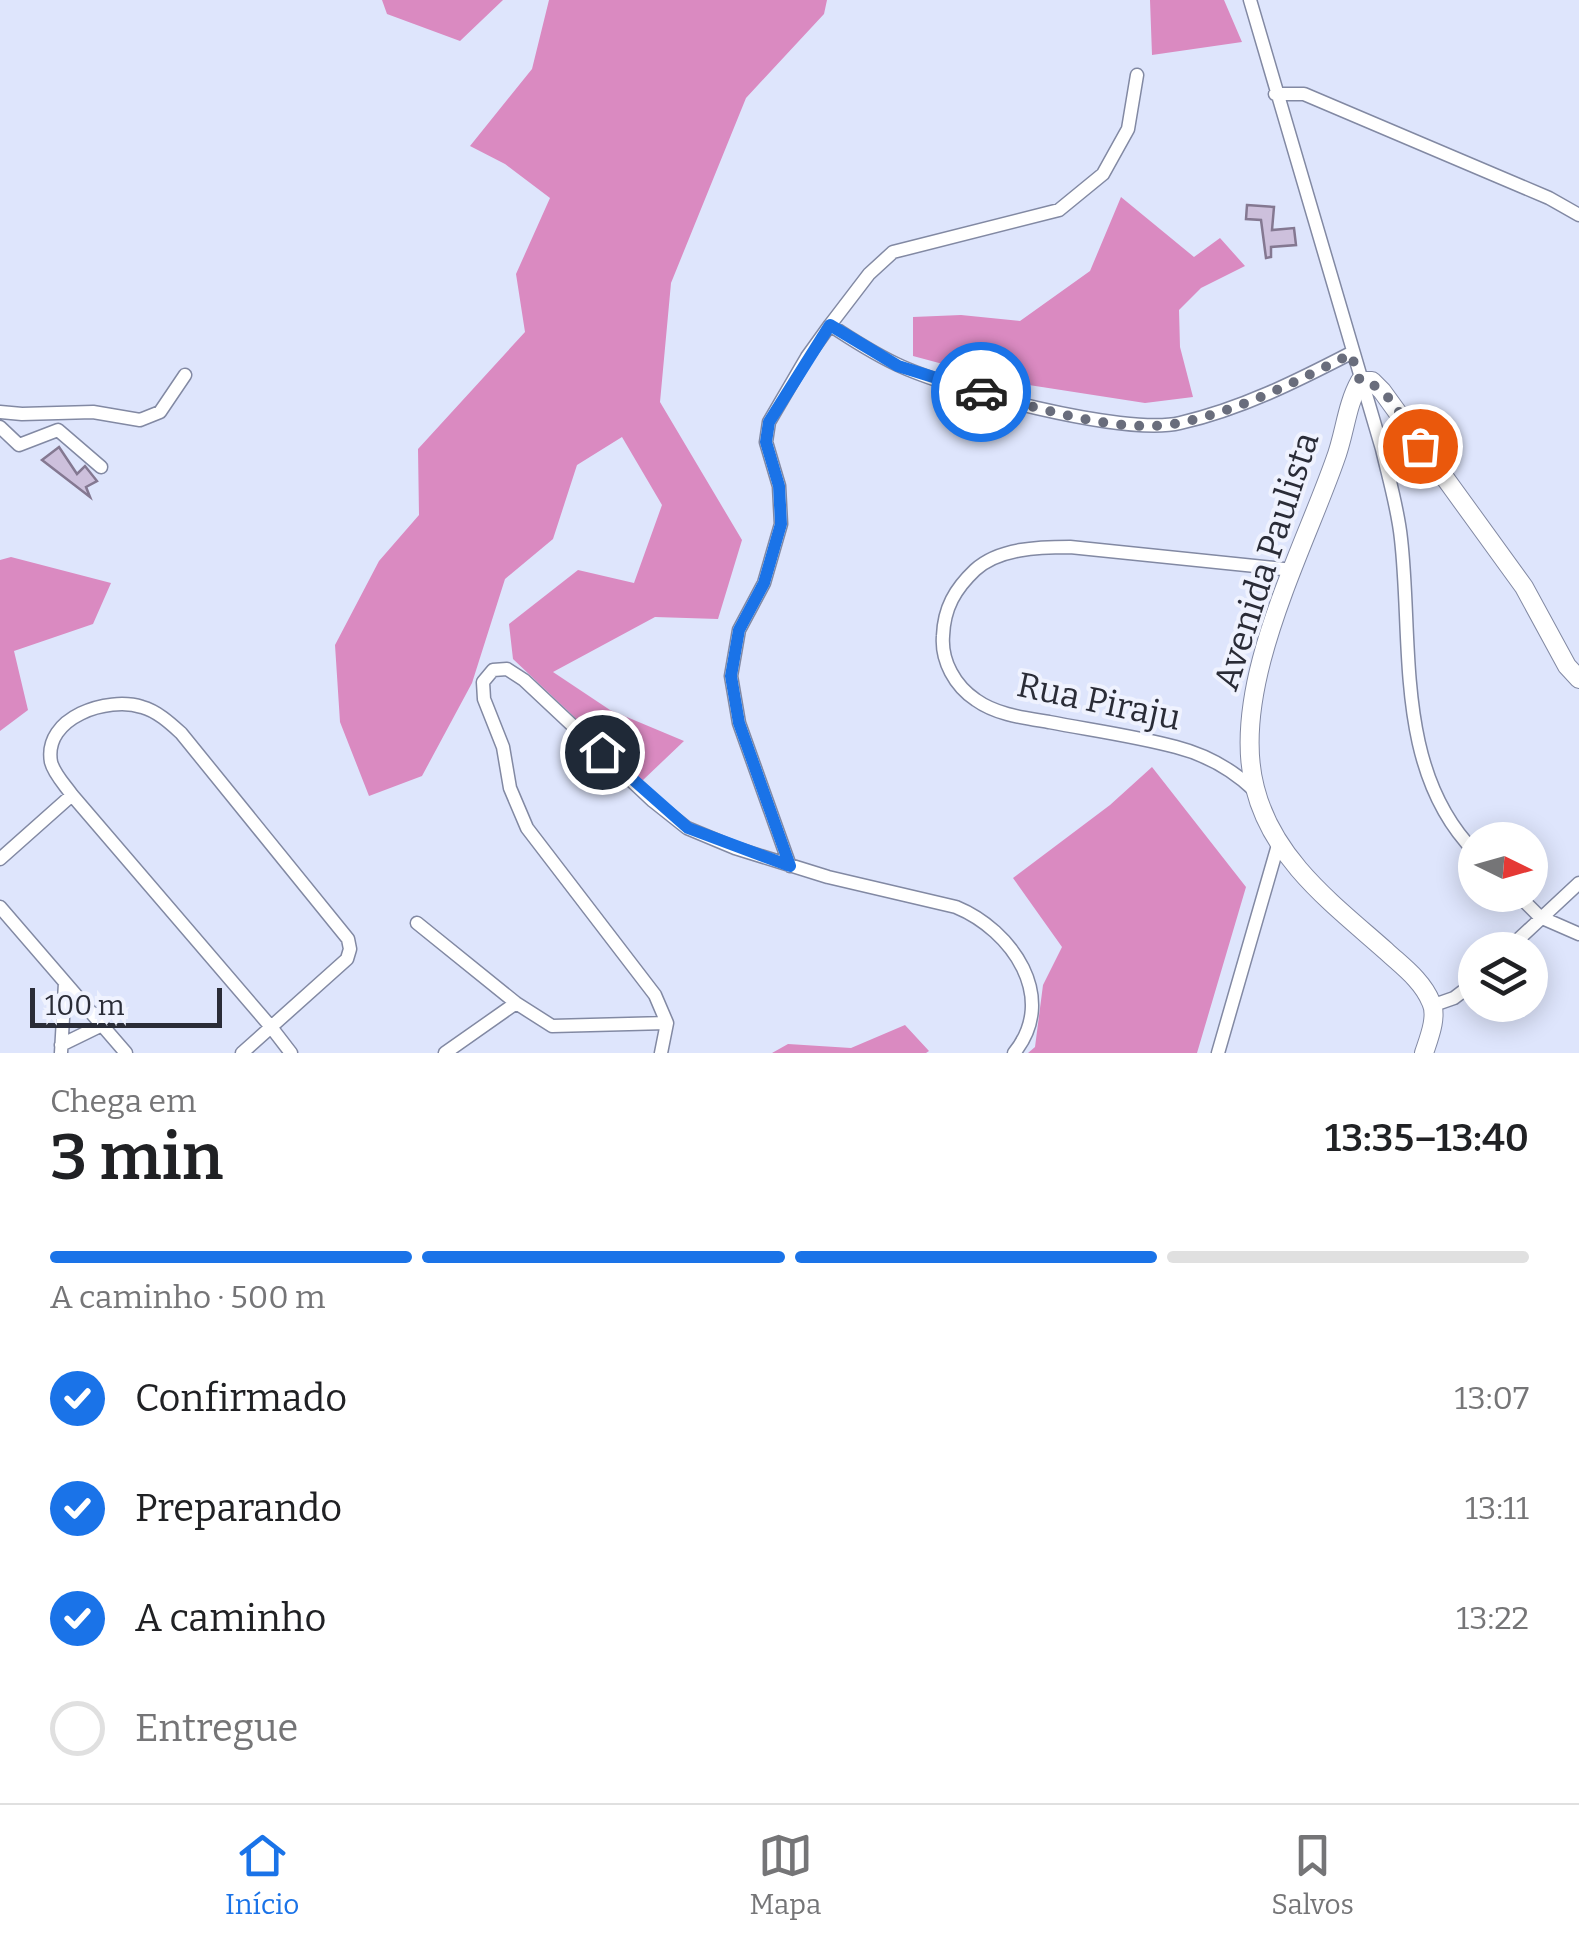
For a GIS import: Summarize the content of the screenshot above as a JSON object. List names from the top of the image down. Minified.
{"streets":{"street":["Avenida Paulista","Rua Piraju"]},"crossings":[["Avenida Paulista","Rua Piraju"]],"scale_bar":"100 m","north":"right","page":{"scale":"100 m","heading":["3 min","Chega em","13:35–13:40"],"bar":"A caminho · 500 m","list":[["Confirmado","13:07"],["Preparando","13:11"],["A caminho","13:22"],"Entregue"],"tabs":["Início","Mapa","Salvos"]}}
